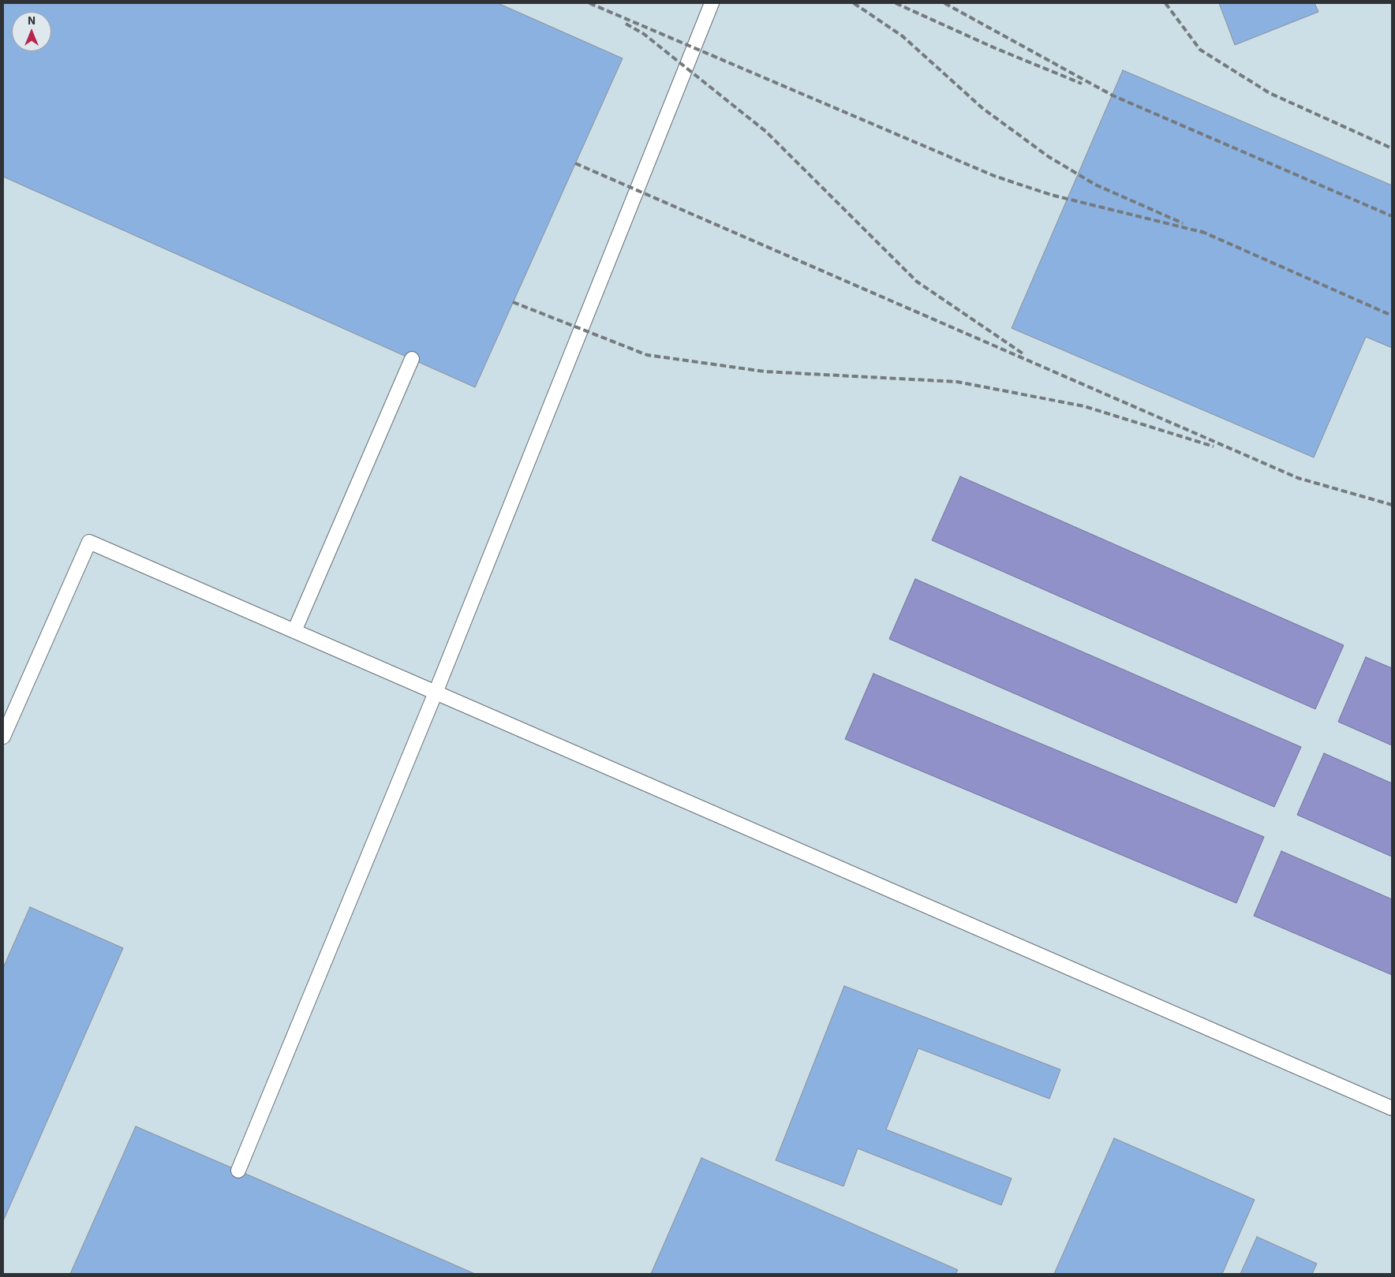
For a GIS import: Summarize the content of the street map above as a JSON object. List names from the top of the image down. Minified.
{"north":"top"}
